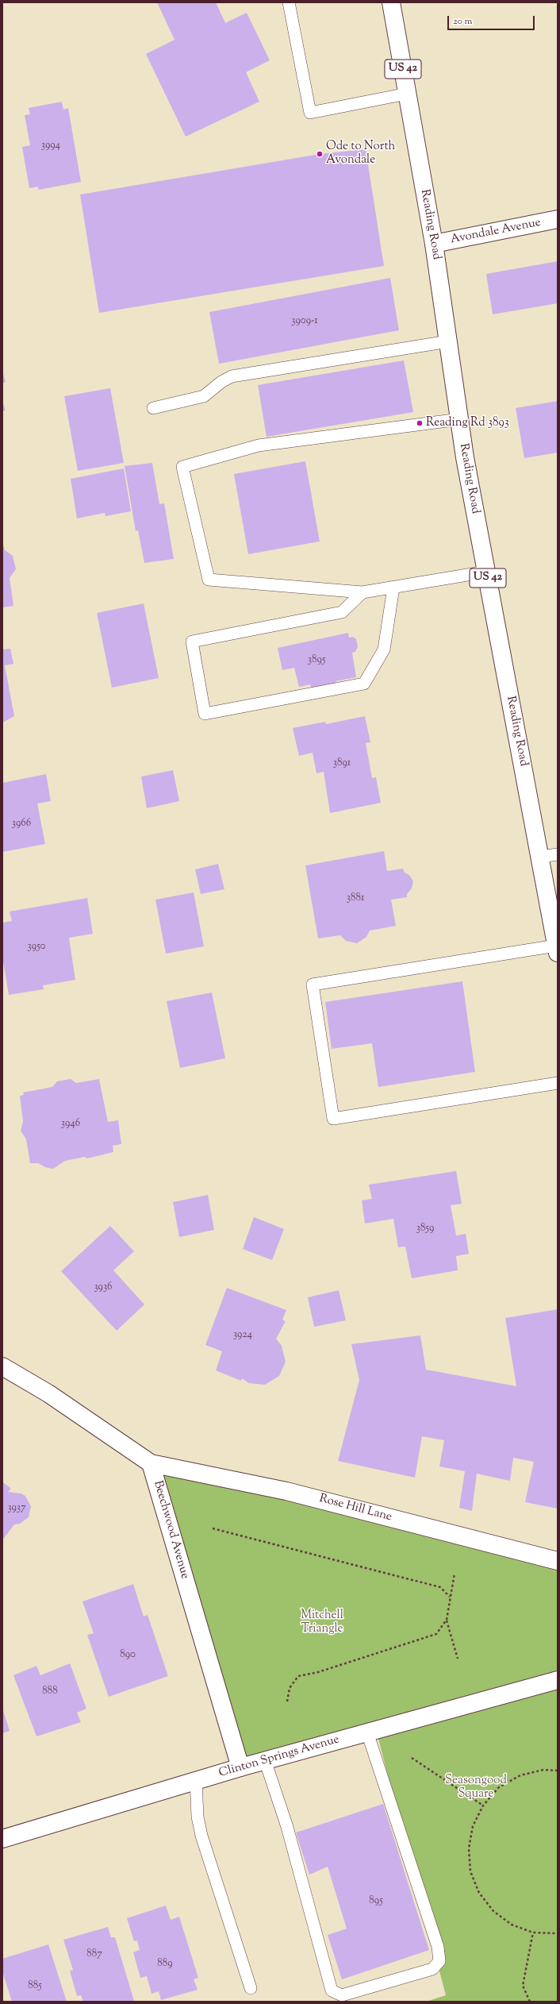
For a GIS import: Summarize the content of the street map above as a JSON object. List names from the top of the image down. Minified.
{"streets":{"street":["US 42","Reading Road","Avondale Avenue","Rose Hill Lane","Beechwood Avenue","Clinton Springs Avenue"]},"crossings":[["Reading Road","Avondale Avenue"],["Rose Hill Lane","Beechwood Avenue"],["Beechwood Avenue","Clinton Springs Avenue"]],"parks":["Mitchell Triangle","Seasongood Square"],"places":["Ode to North Avondale","Reading Rd 3893"],"house_numbers":["3994","3909-1","3895","3891","3966","3881","3950","3946","3859","3936","3924","3937","890","888","895","887","889","885"],"scale_bar":"20 m"}
